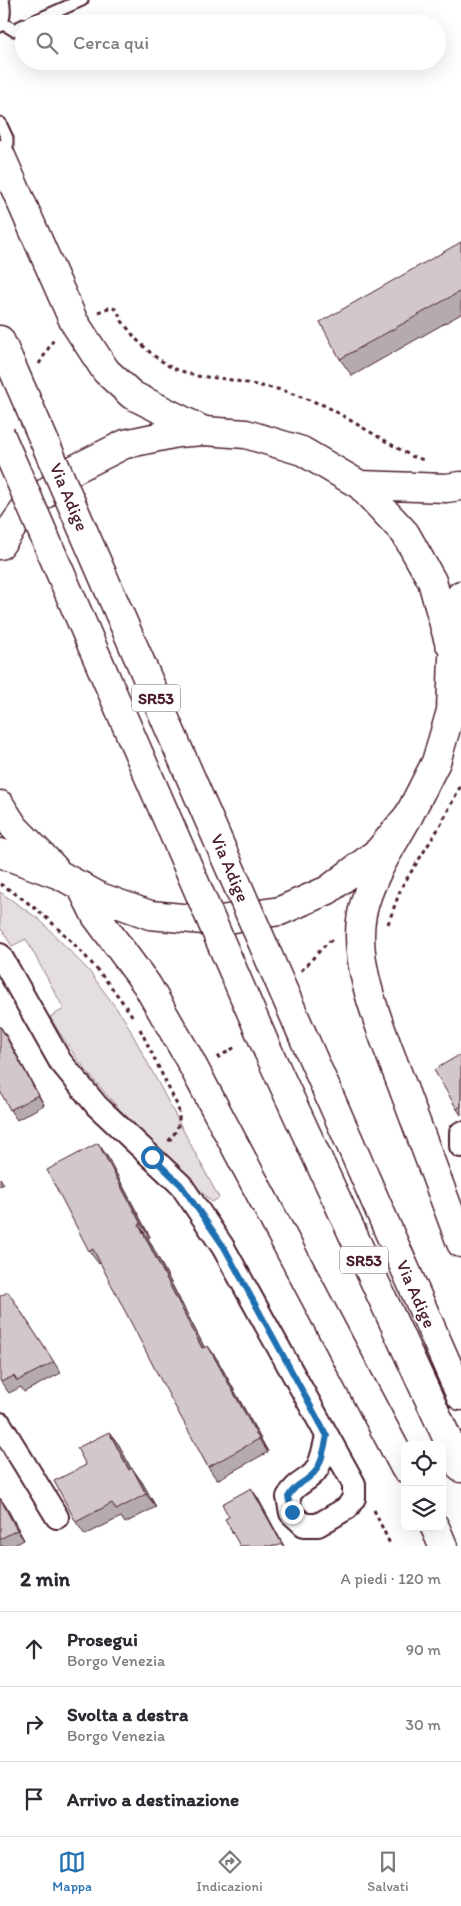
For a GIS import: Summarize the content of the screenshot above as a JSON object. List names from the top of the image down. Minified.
{"streets":{"main road":["Via Adige","SR53"]},"page":{"search":"Cerca qui","heading":["2 min","A piedi · 120 m"],"list":[["Prosegui","Borgo Venezia","90 m"],["Svolta a destra","Borgo Venezia","30 m"],"Arrivo a destinazione"],"nav":["Mappa","Indicazioni","Salvati"]}}
